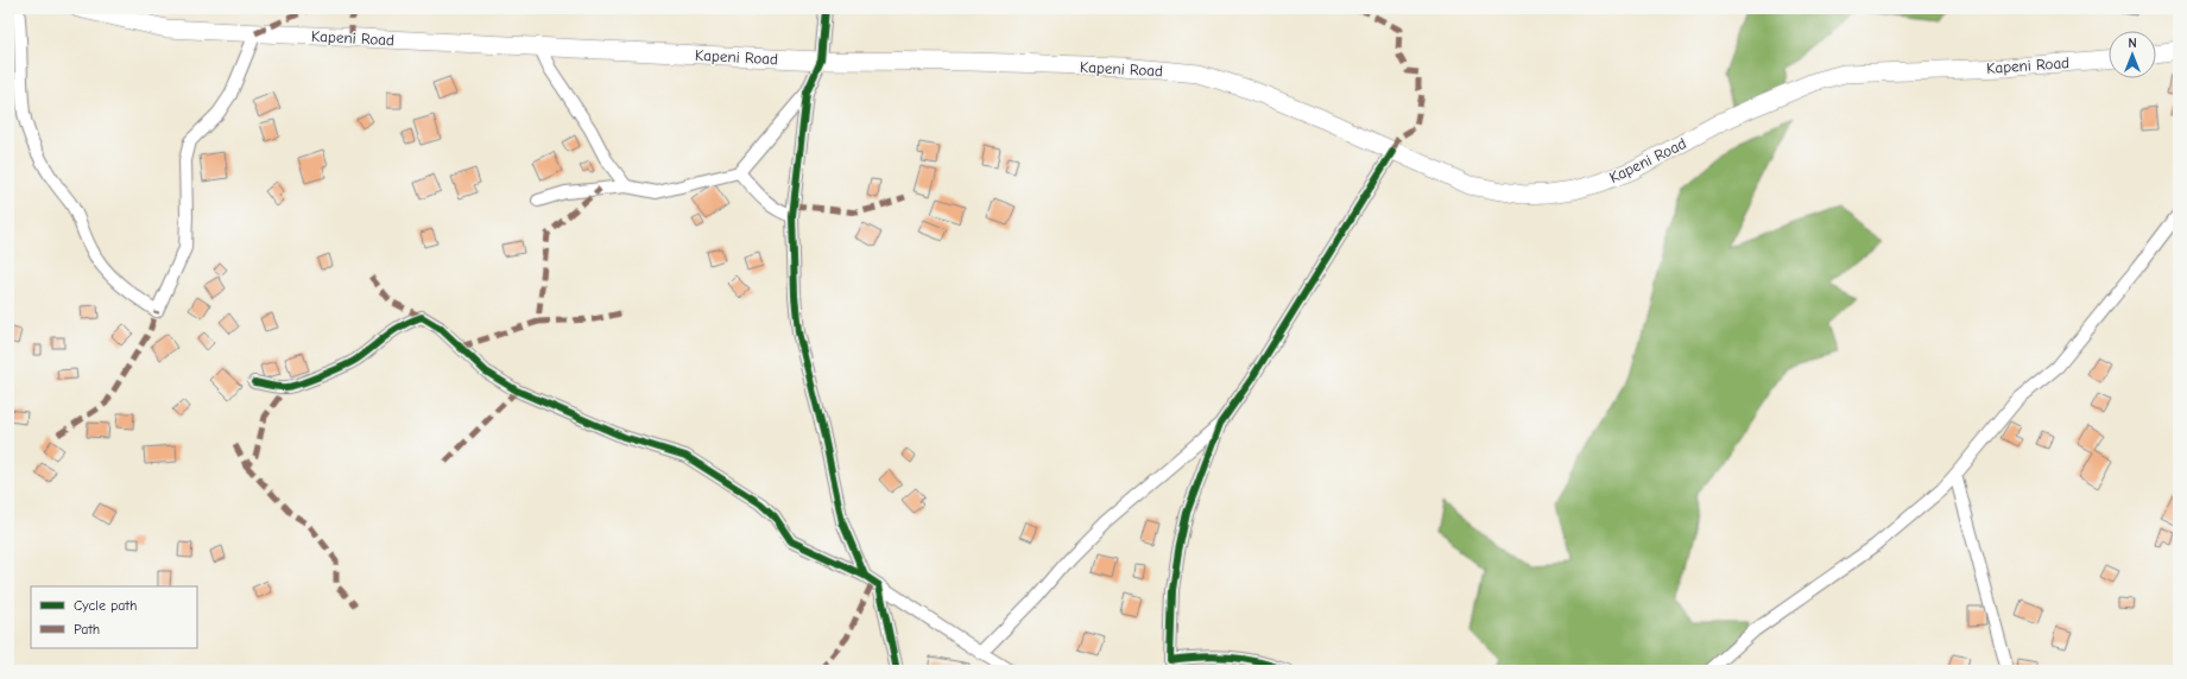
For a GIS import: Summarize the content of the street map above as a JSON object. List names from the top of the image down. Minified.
{"streets":{"main road":["Kapeni Road"]},"legend":["Cycle path","Path"],"north":"top"}
